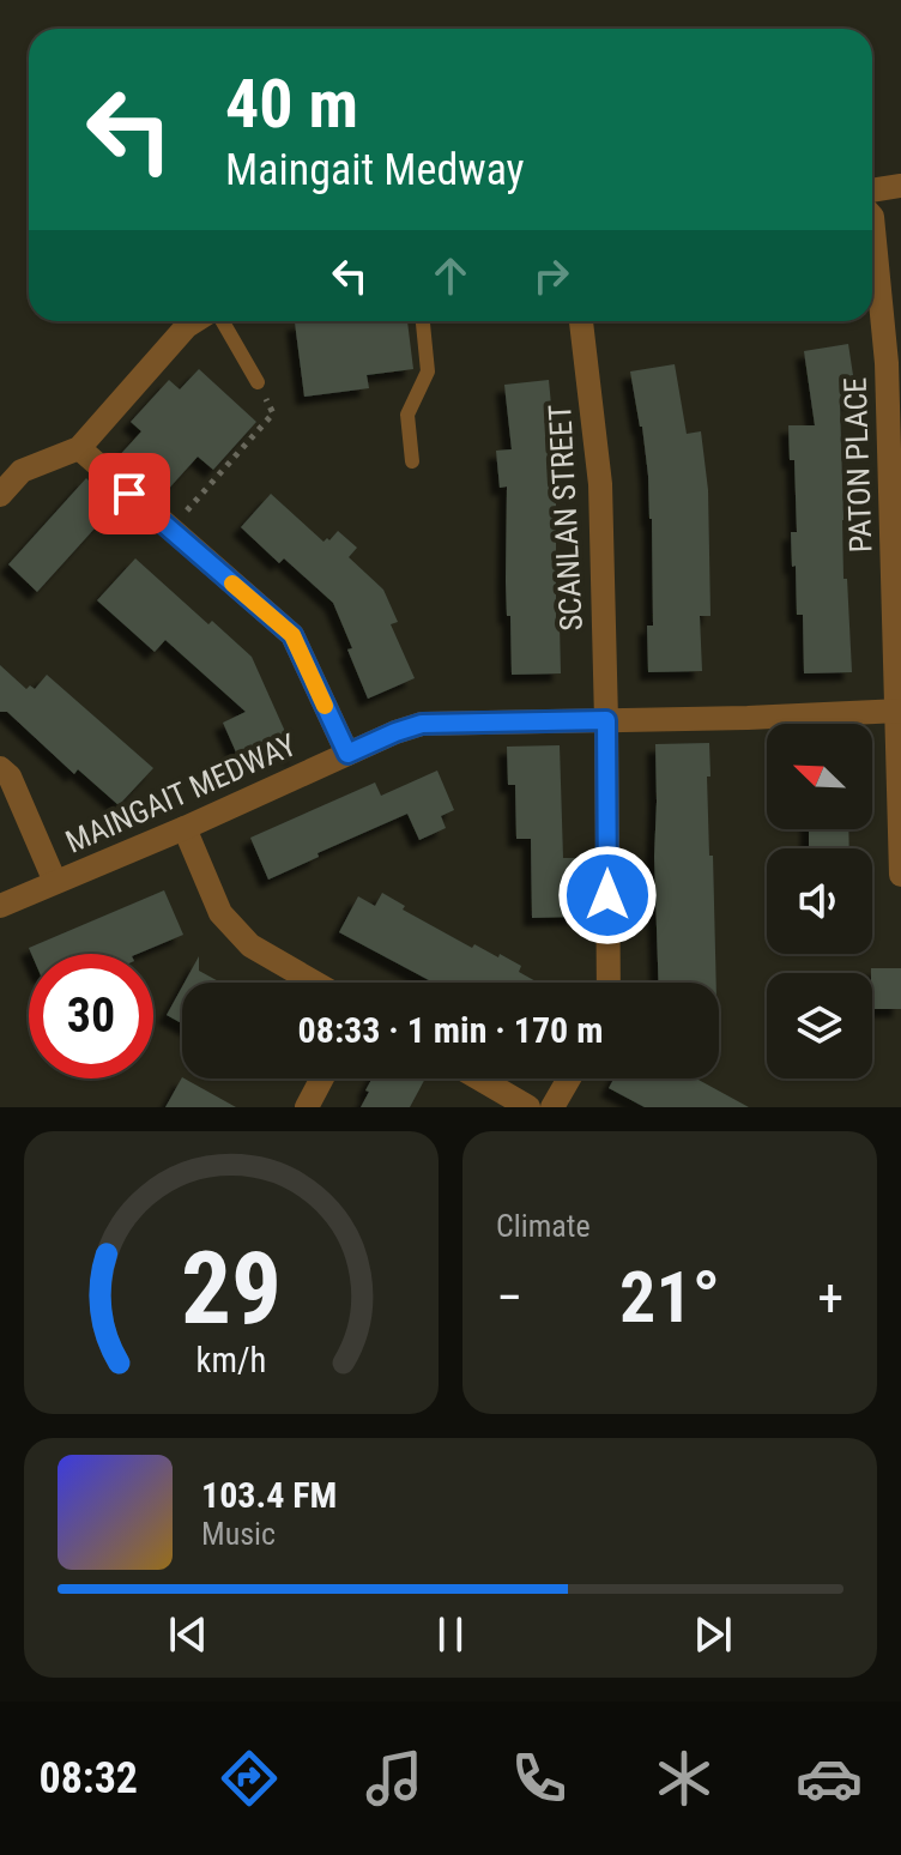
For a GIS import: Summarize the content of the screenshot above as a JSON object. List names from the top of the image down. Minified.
{"streets":{"street":["PATON PLACE","SCANLAN STREET","MAINGAIT MEDWAY"]},"crossings":[["PATON PLACE","MAINGAIT MEDWAY"],["SCANLAN STREET","MAINGAIT MEDWAY"]],"north":"top left","page":{"turn":["40 m","Maingait Medway"],"limit":"30","trip":"08:33 · 1 min · 170 m","tile":"Climate","heat":["−","21°","+"],"song":["103.4 FM","Music"],"tabs":"08:32","gauge":["29","km/h"]}}
